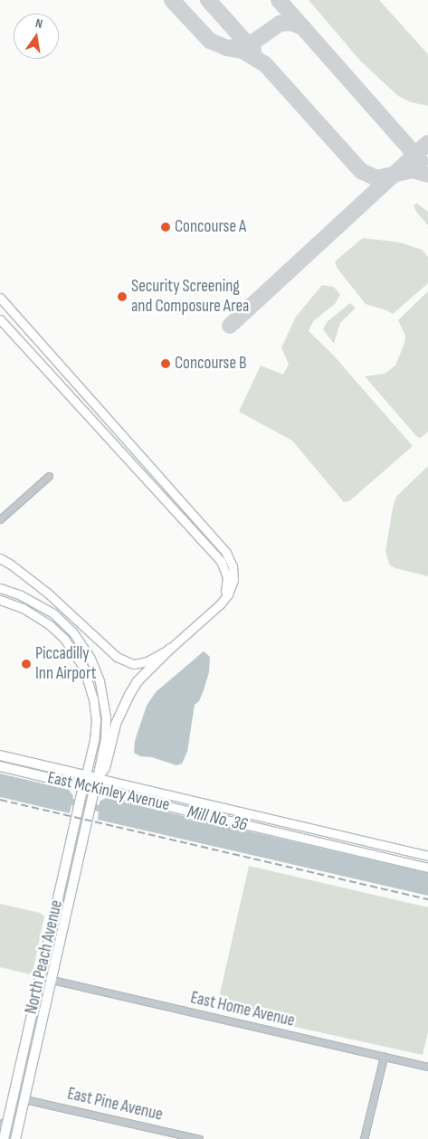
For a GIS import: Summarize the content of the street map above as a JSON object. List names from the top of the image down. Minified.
{"streets":{"main road":["East McKinley Avenue","North Peach Avenue"],"street":["East Home Avenue","East Pine Avenue"]},"crossings":[["East McKinley Avenue","North Peach Avenue"],["North Peach Avenue","East Home Avenue"],["North Peach Avenue","East Pine Avenue"]],"water":["Mill No. 36"],"places":["Concourse A","Security Screening and Composure Area","Concourse B","Piccadilly Inn Airport"],"north":"top"}
